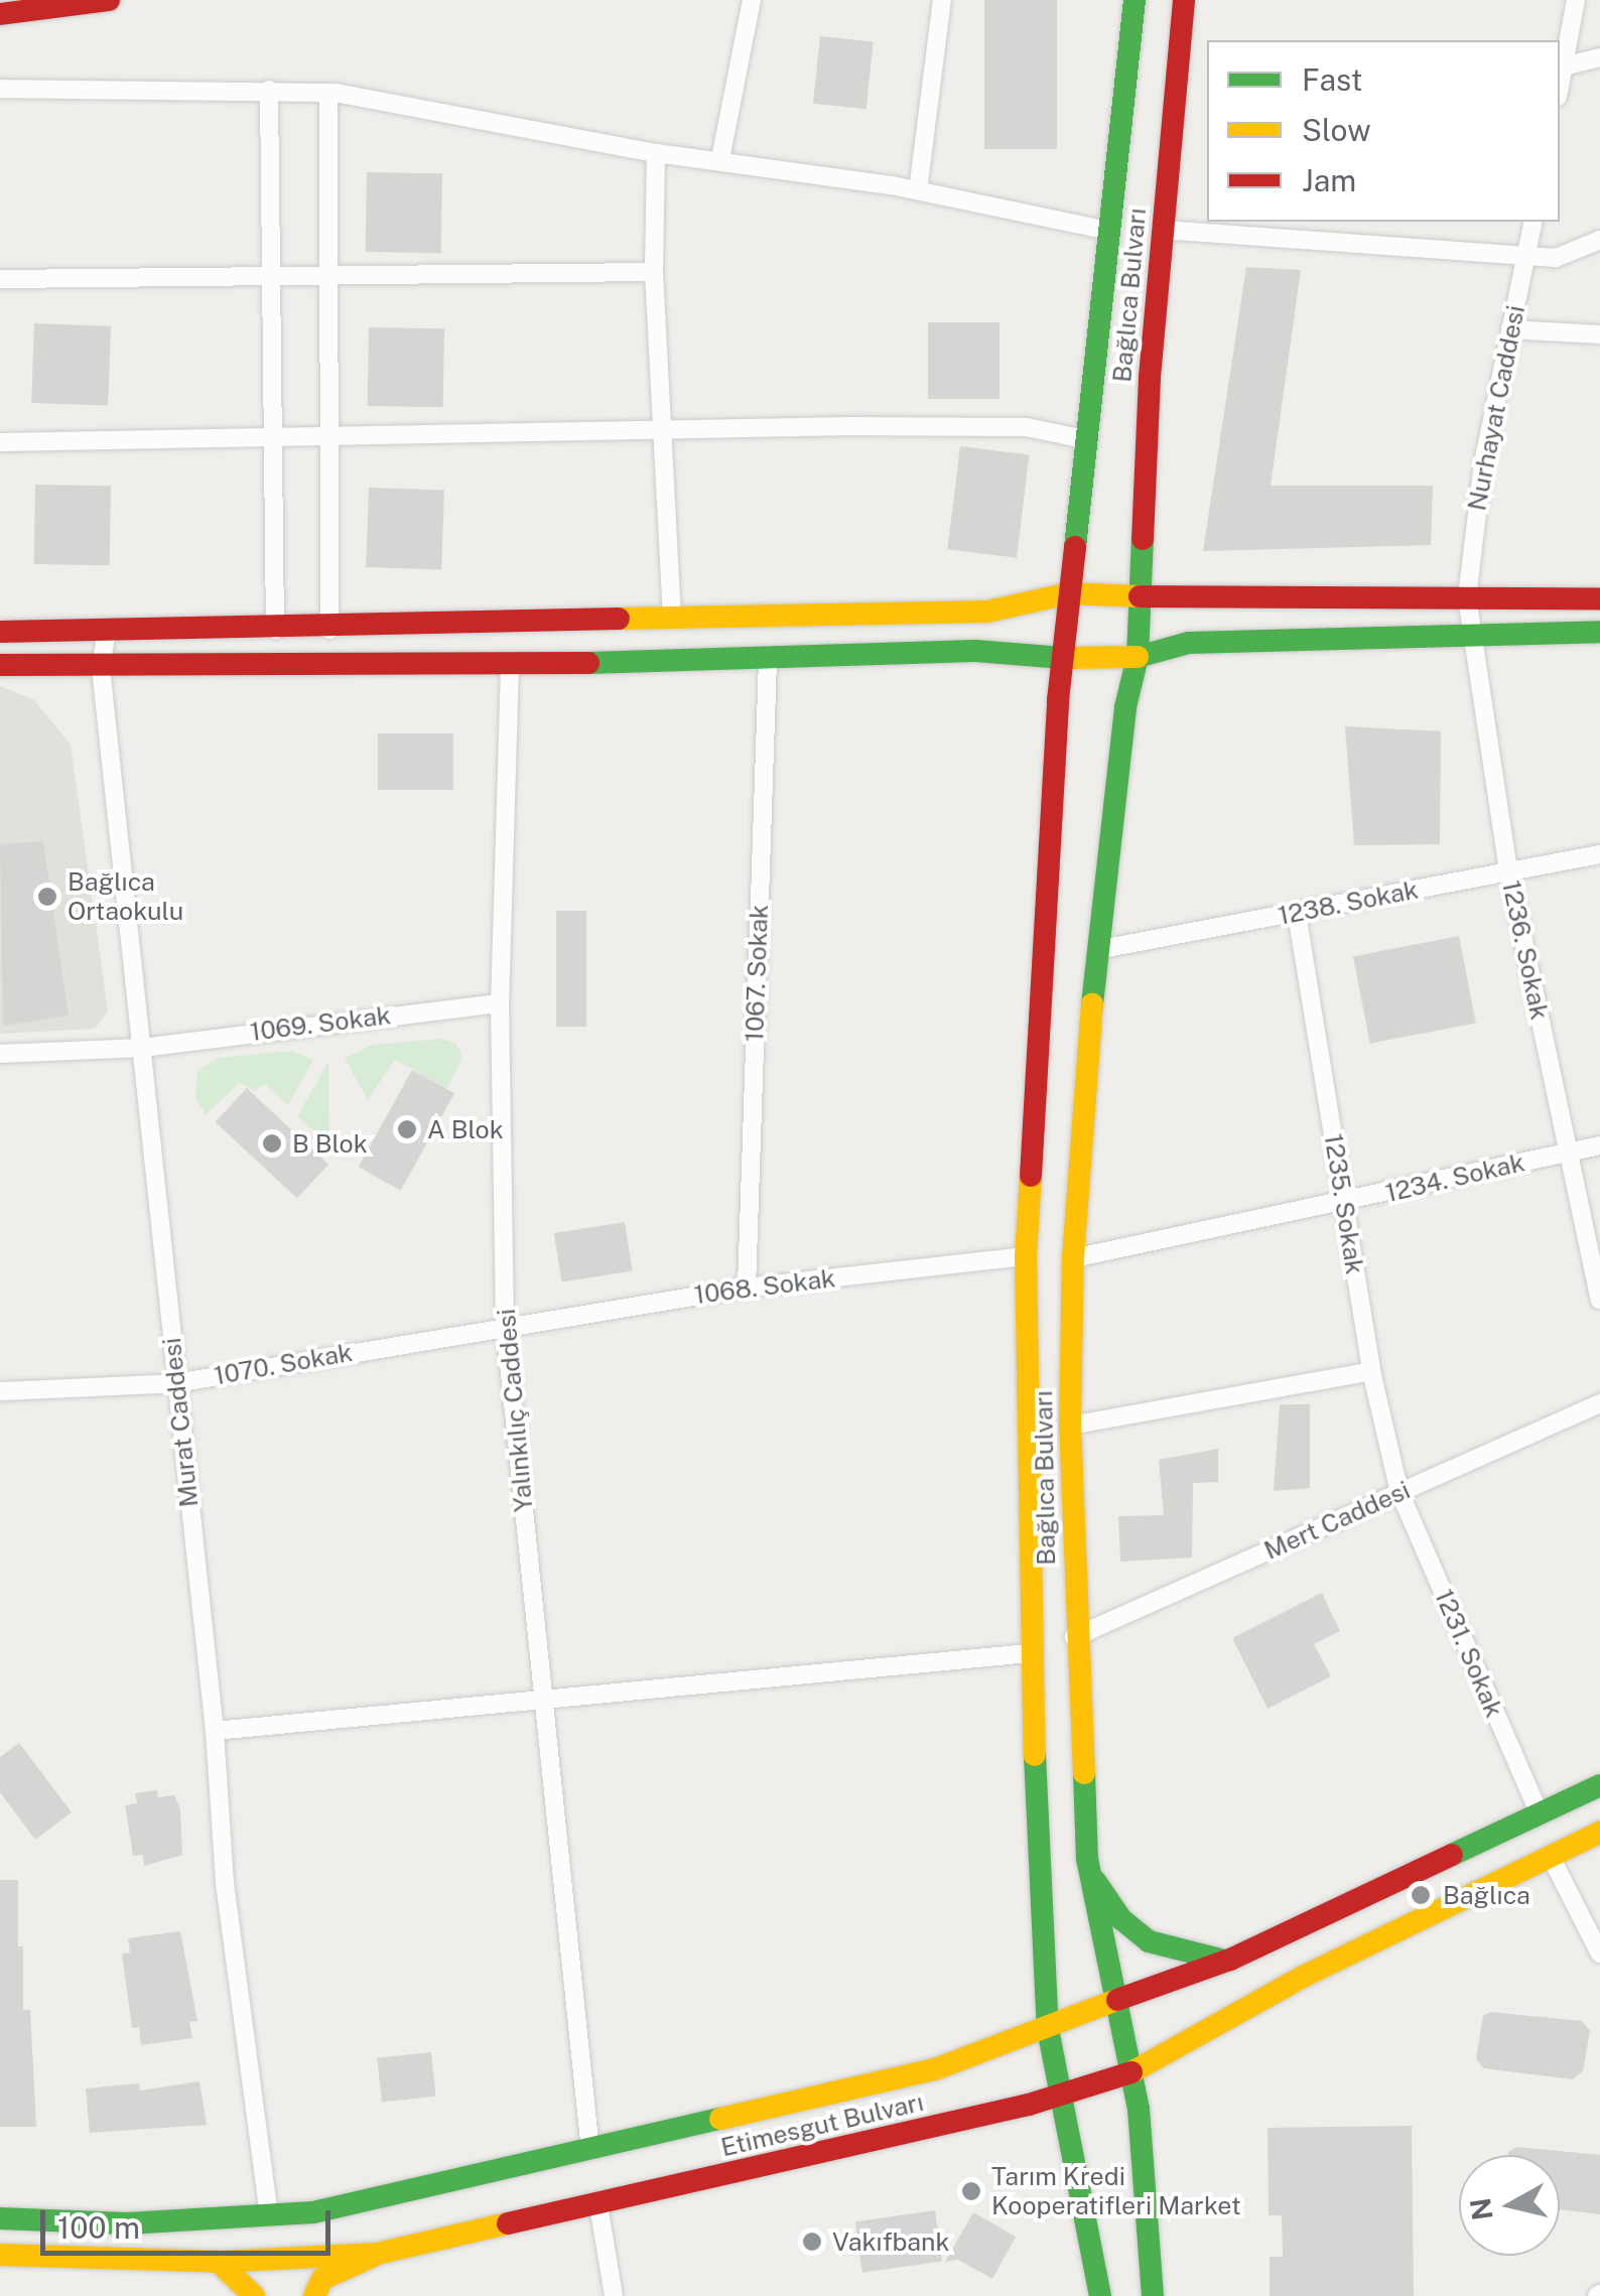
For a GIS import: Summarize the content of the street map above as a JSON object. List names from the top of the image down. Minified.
{"streets":{"main road":["Bağlıca Bulvarı","Etimesgut Bulvarı"],"street":["Nurhayat Caddesi","1238. Sokak","1236. Sokak","1067. Sokak","1069. Sokak","1234. Sokak","1235. Sokak","1068. Sokak","1070. Sokak","Yalınkılıç Caddesi","Murat Caddesi","Mert Caddesi","1231. Sokak"]},"crossings":[["Bağlıca Bulvarı","1238. Sokak"],["Bağlıca Bulvarı","1234. Sokak"],["Bağlıca Bulvarı","1068. Sokak"],["Bağlıca Bulvarı","Mert Caddesi"],["Bağlıca Bulvarı","Etimesgut Bulvarı"],["Nurhayat Caddesi","1236. Sokak"],["1238. Sokak","1236. Sokak"],["1238. Sokak","1235. Sokak"],["1236. Sokak","1234. Sokak"],["1067. Sokak","1068. Sokak"],["1069. Sokak","Yalınkılıç Caddesi"],["1069. Sokak","Murat Caddesi"],["1234. Sokak","1235. Sokak"],["1235. Sokak","Mert Caddesi"],["1235. Sokak","1231. Sokak"],["1068. Sokak","1070. Sokak"],["1068. Sokak","Yalınkılıç Caddesi"],["1070. Sokak","Yalınkılıç Caddesi"],["1070. Sokak","Murat Caddesi"],["Yalınkılıç Caddesi","Etimesgut Bulvarı"],["Murat Caddesi","Etimesgut Bulvarı"],["Mert Caddesi","1231. Sokak"],["1231. Sokak","Etimesgut Bulvarı"]],"places":["Bağlıca Ortaokulu","A Blok","B Blok","Bağlıca","Tarım Kredi Kooperatifleri Market","Vakıfbank"],"legend":["Fast","Slow","Jam"],"scale_bar":"100 m","north":"left"}
